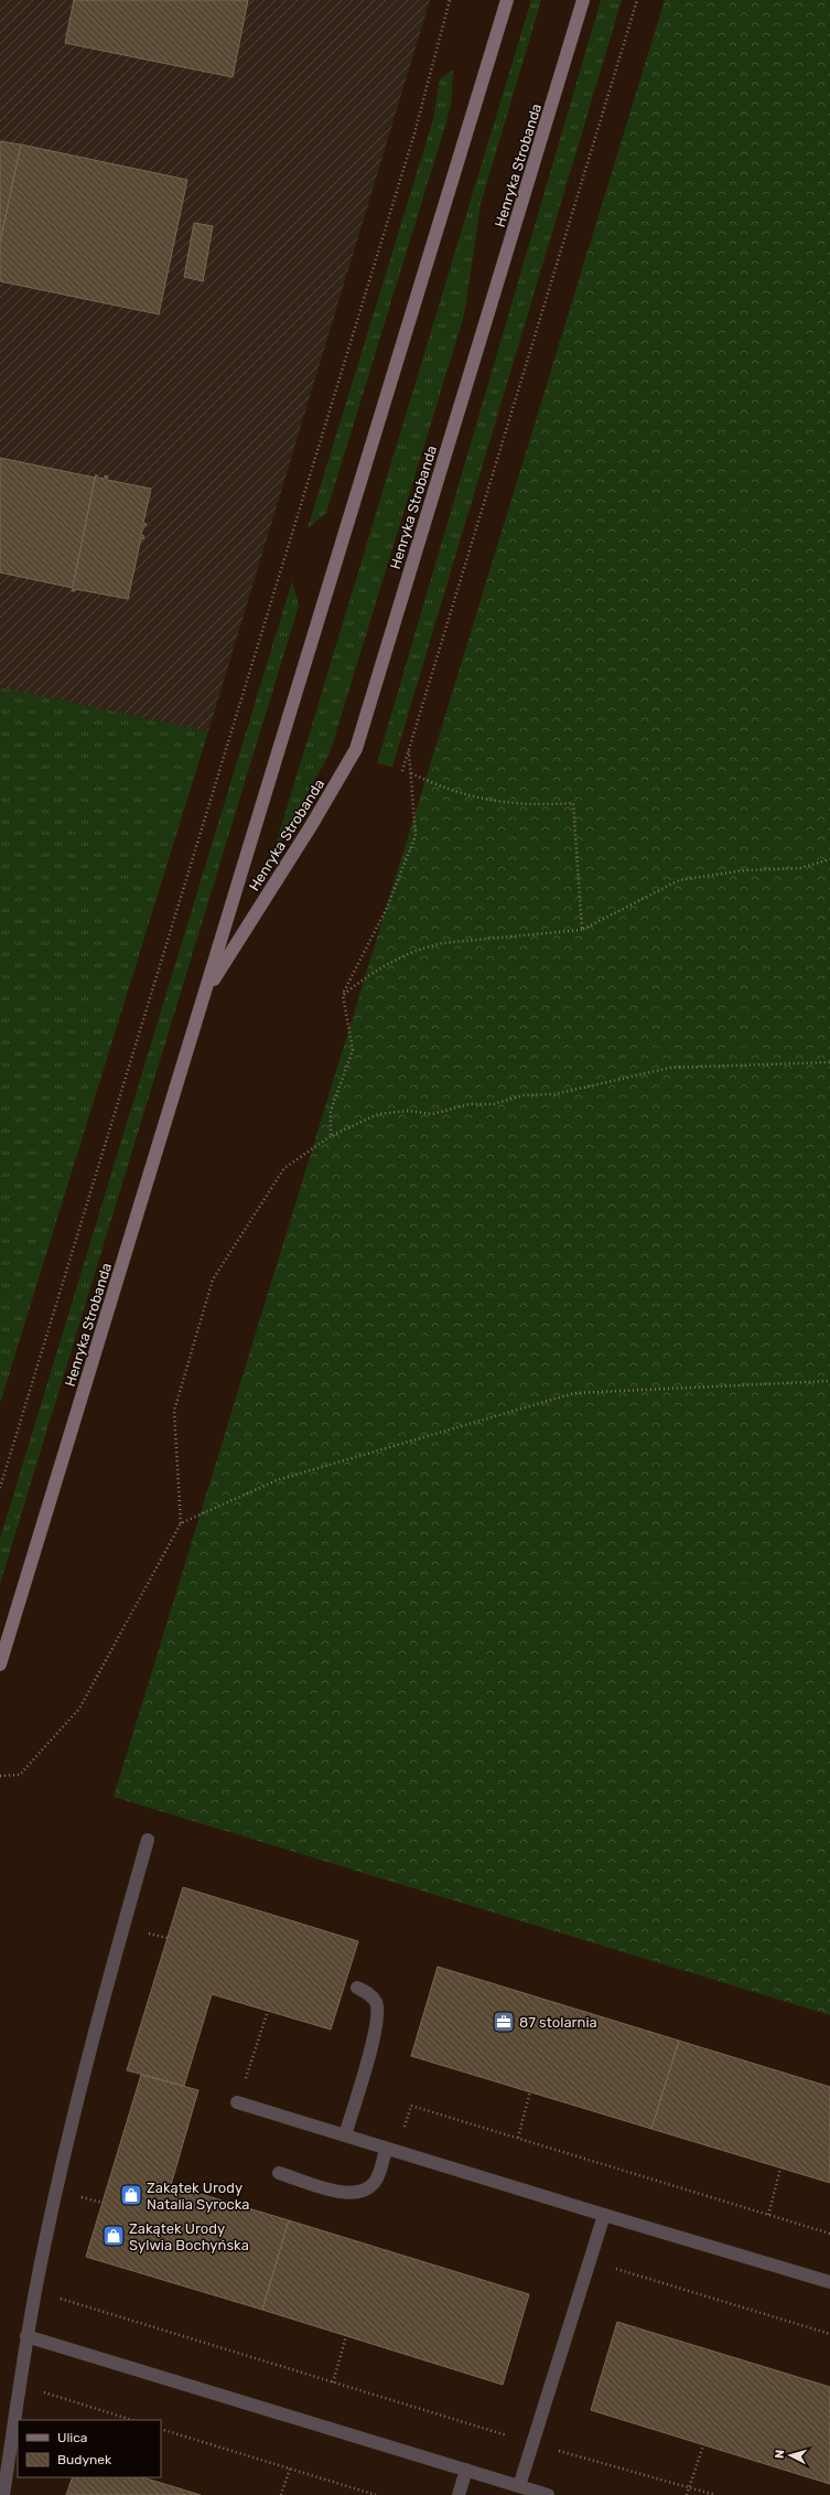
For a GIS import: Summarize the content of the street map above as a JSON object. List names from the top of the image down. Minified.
{"streets":{"street":["Henryka Strobanda"]},"places":{"office":["87 stolarnia"],"shop":["Zakątek Urody Natalia Syrocka","Zakątek Urody Sylwia Bochyńska"]},"legend":["Ulica","Budynek"],"north":"left"}
